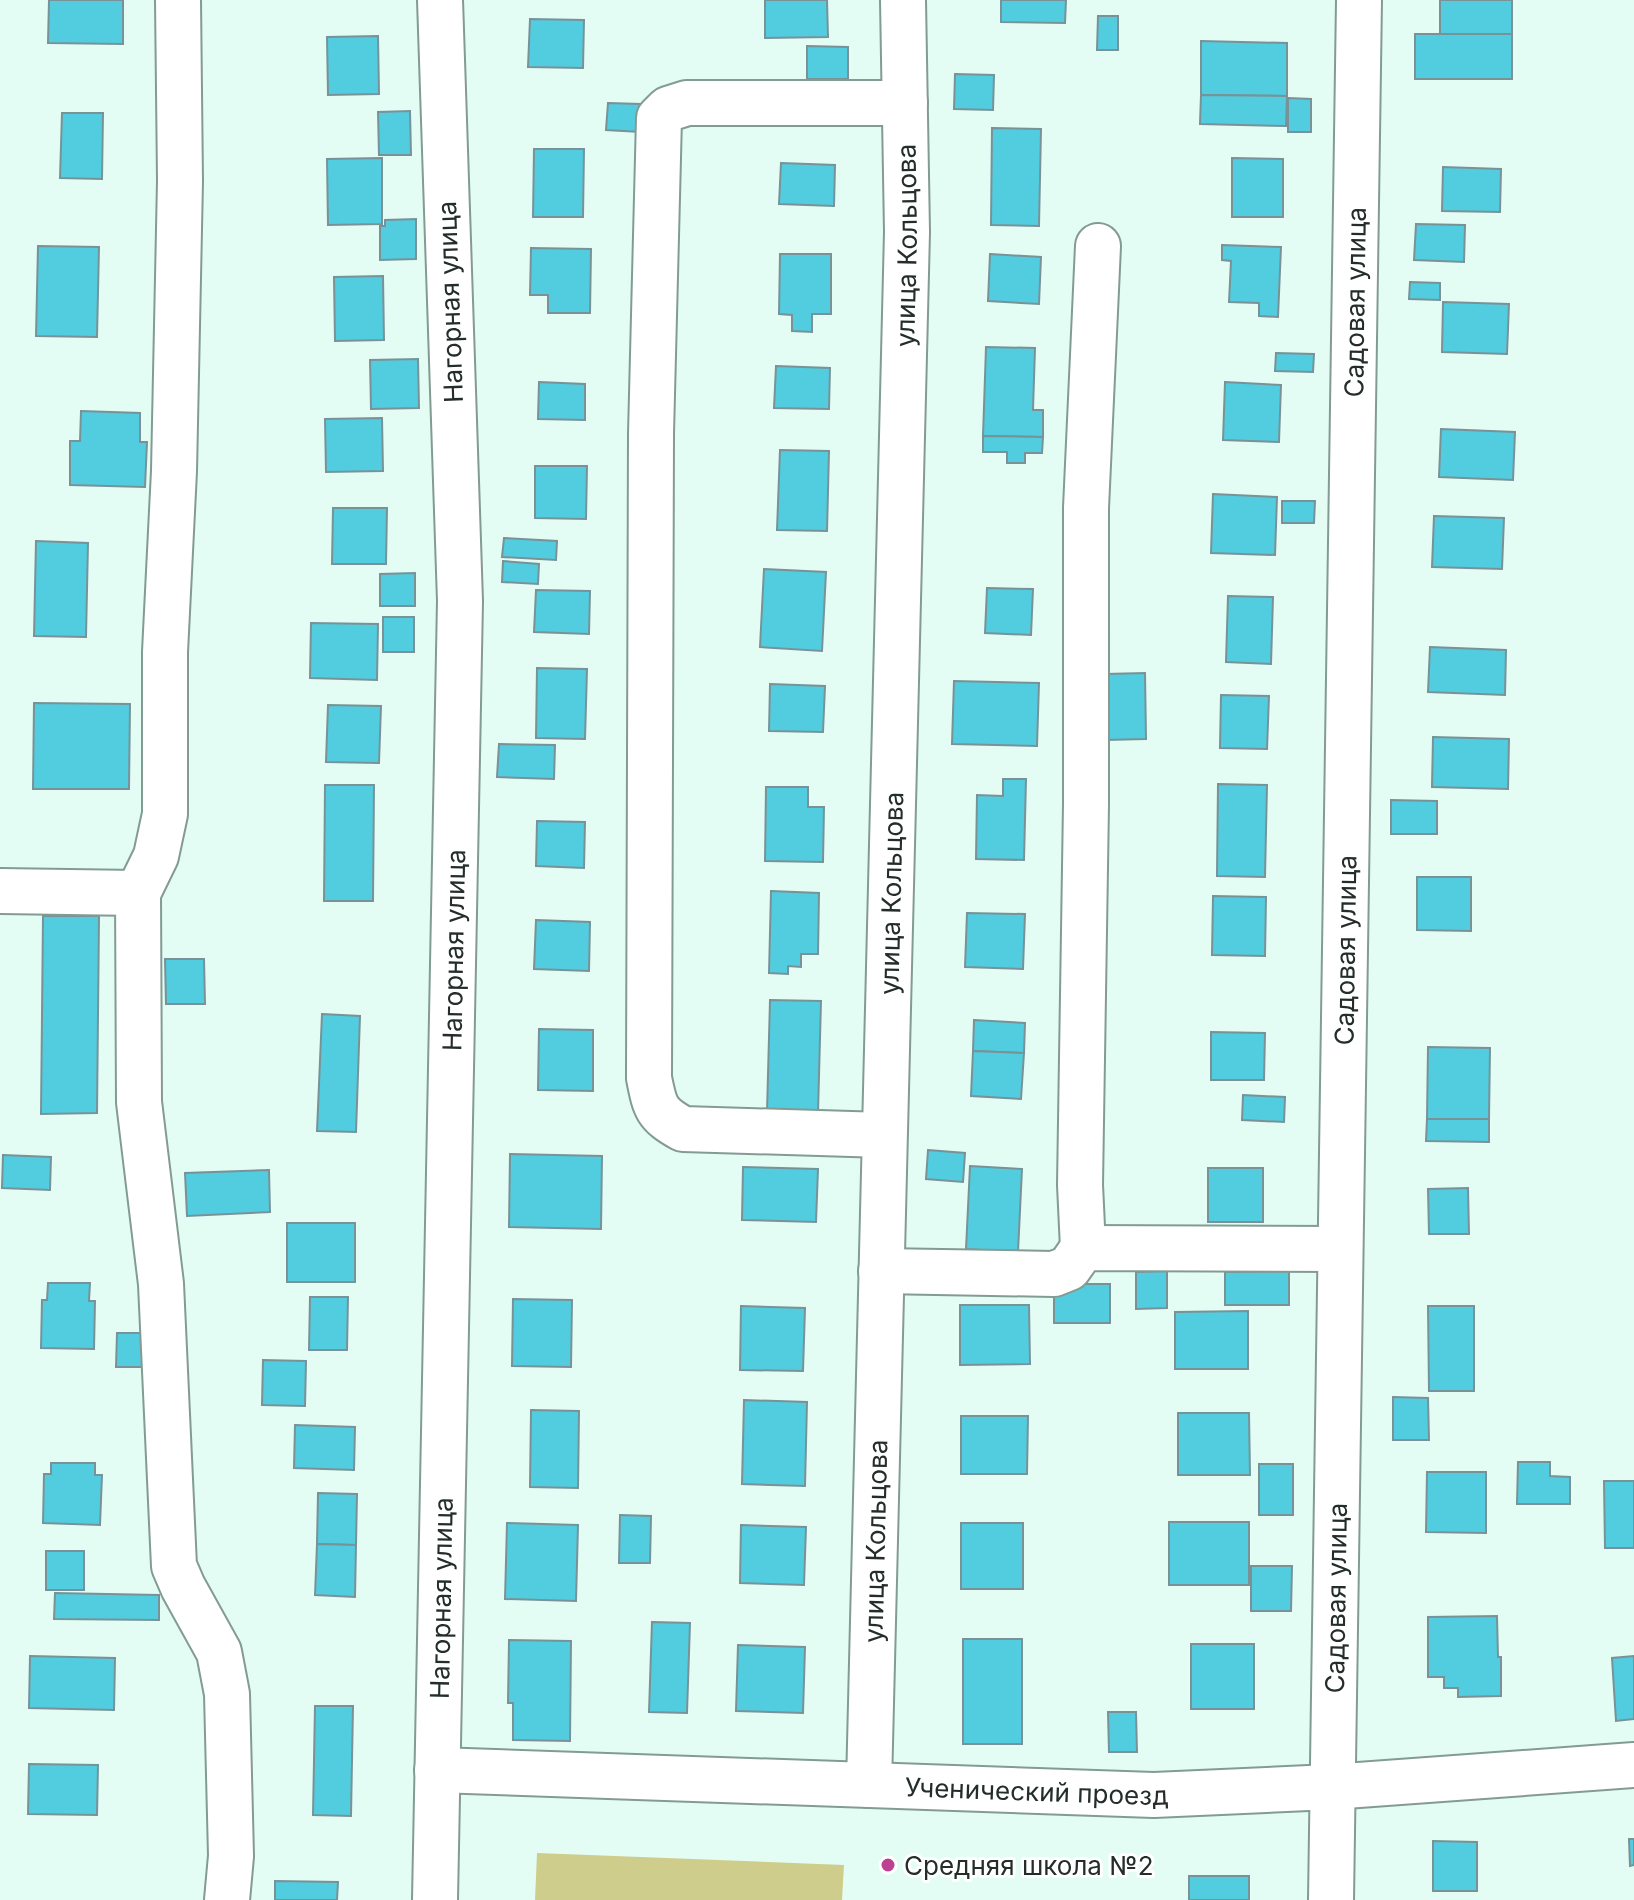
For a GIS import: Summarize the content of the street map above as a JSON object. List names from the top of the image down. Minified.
{"streets":{"street":["улица Кольцова","Нагорная улица","Садовая улица","Ученический проезд"]},"crossings":[["улица Кольцова","Ученический проезд"],["Нагорная улица","Ученический проезд"],["Садовая улица","Ученический проезд"]],"places":["Средняя школа №2"]}
